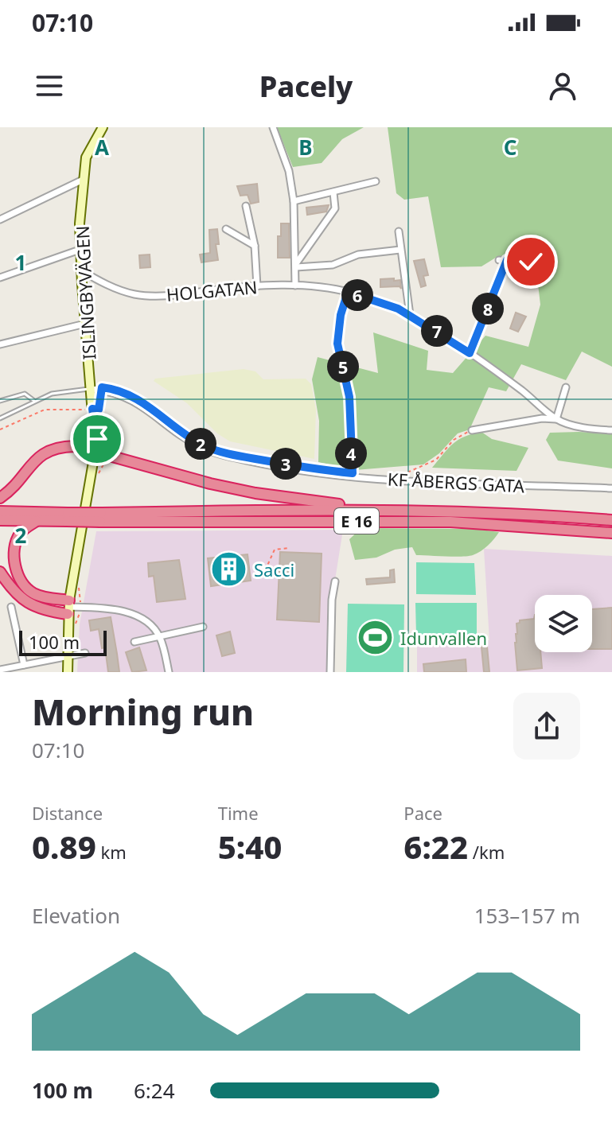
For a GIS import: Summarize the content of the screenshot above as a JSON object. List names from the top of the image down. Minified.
{"streets":{"highway":["E 16"],"street":["HOLGATAN","ISLINGBYVÄGEN","KF ÅBERGS GATA"]},"crossings":[["HOLGATAN","ISLINGBYVÄGEN"],["ISLINGBYVÄGEN","KF ÅBERGS GATA"]],"places":{"building":["Sacci"],"sports":["Idunvallen"]},"scale_bar":"100 m","page":{"status":"07:10","header":"Pacely","pins":["6","8","7","5","2","4","3"],"scale":"100 m","heading":["Morning run","07:10"],"stats":[["Distance","0.89 km"],["Time","5:40"],["Pace","6:22 /km"]],"chart":["Elevation","153–157 m"],"list":[{"name":"100 m","note":"6:24"}]},"grid":{"columns":["A","B","C"],"rows":["1","2"]}}
